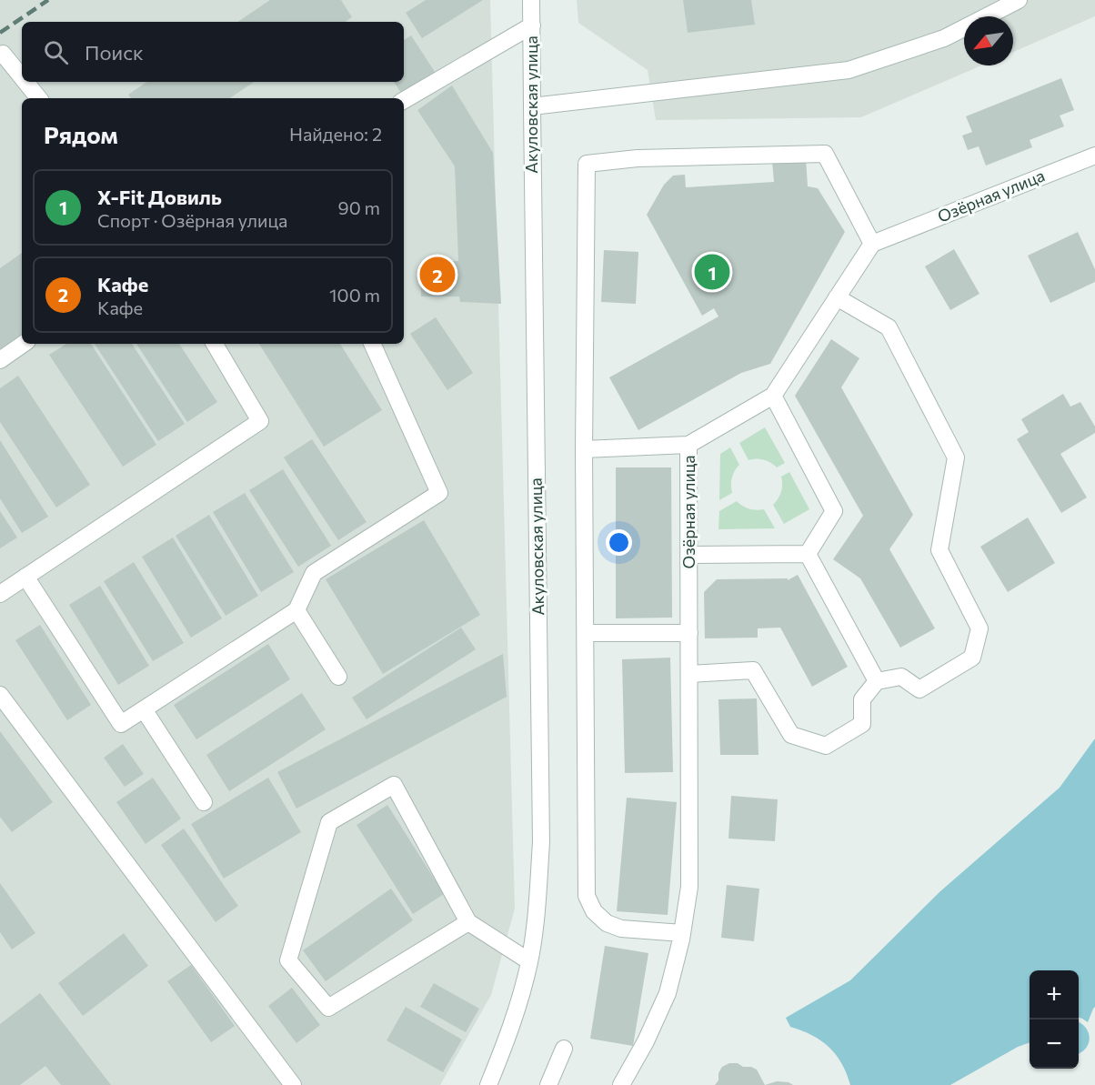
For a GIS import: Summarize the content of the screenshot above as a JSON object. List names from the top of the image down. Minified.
{"streets":{"street":["Акуловская улица","Озёрная улица"]},"north":"bottom left","page":{"search":"Поиск","heading":["Рядом","Найдено: 2"],"list":[{"mark":"1","name":"X-Fit Довиль","note":"Спорт · Озёрная улица","value":"90 m"},{"mark":"2","name":"Кафе","note":"Кафе","value":"100 m"}],"pins":["1","2"],"map_buttons":["+","−"]}}
